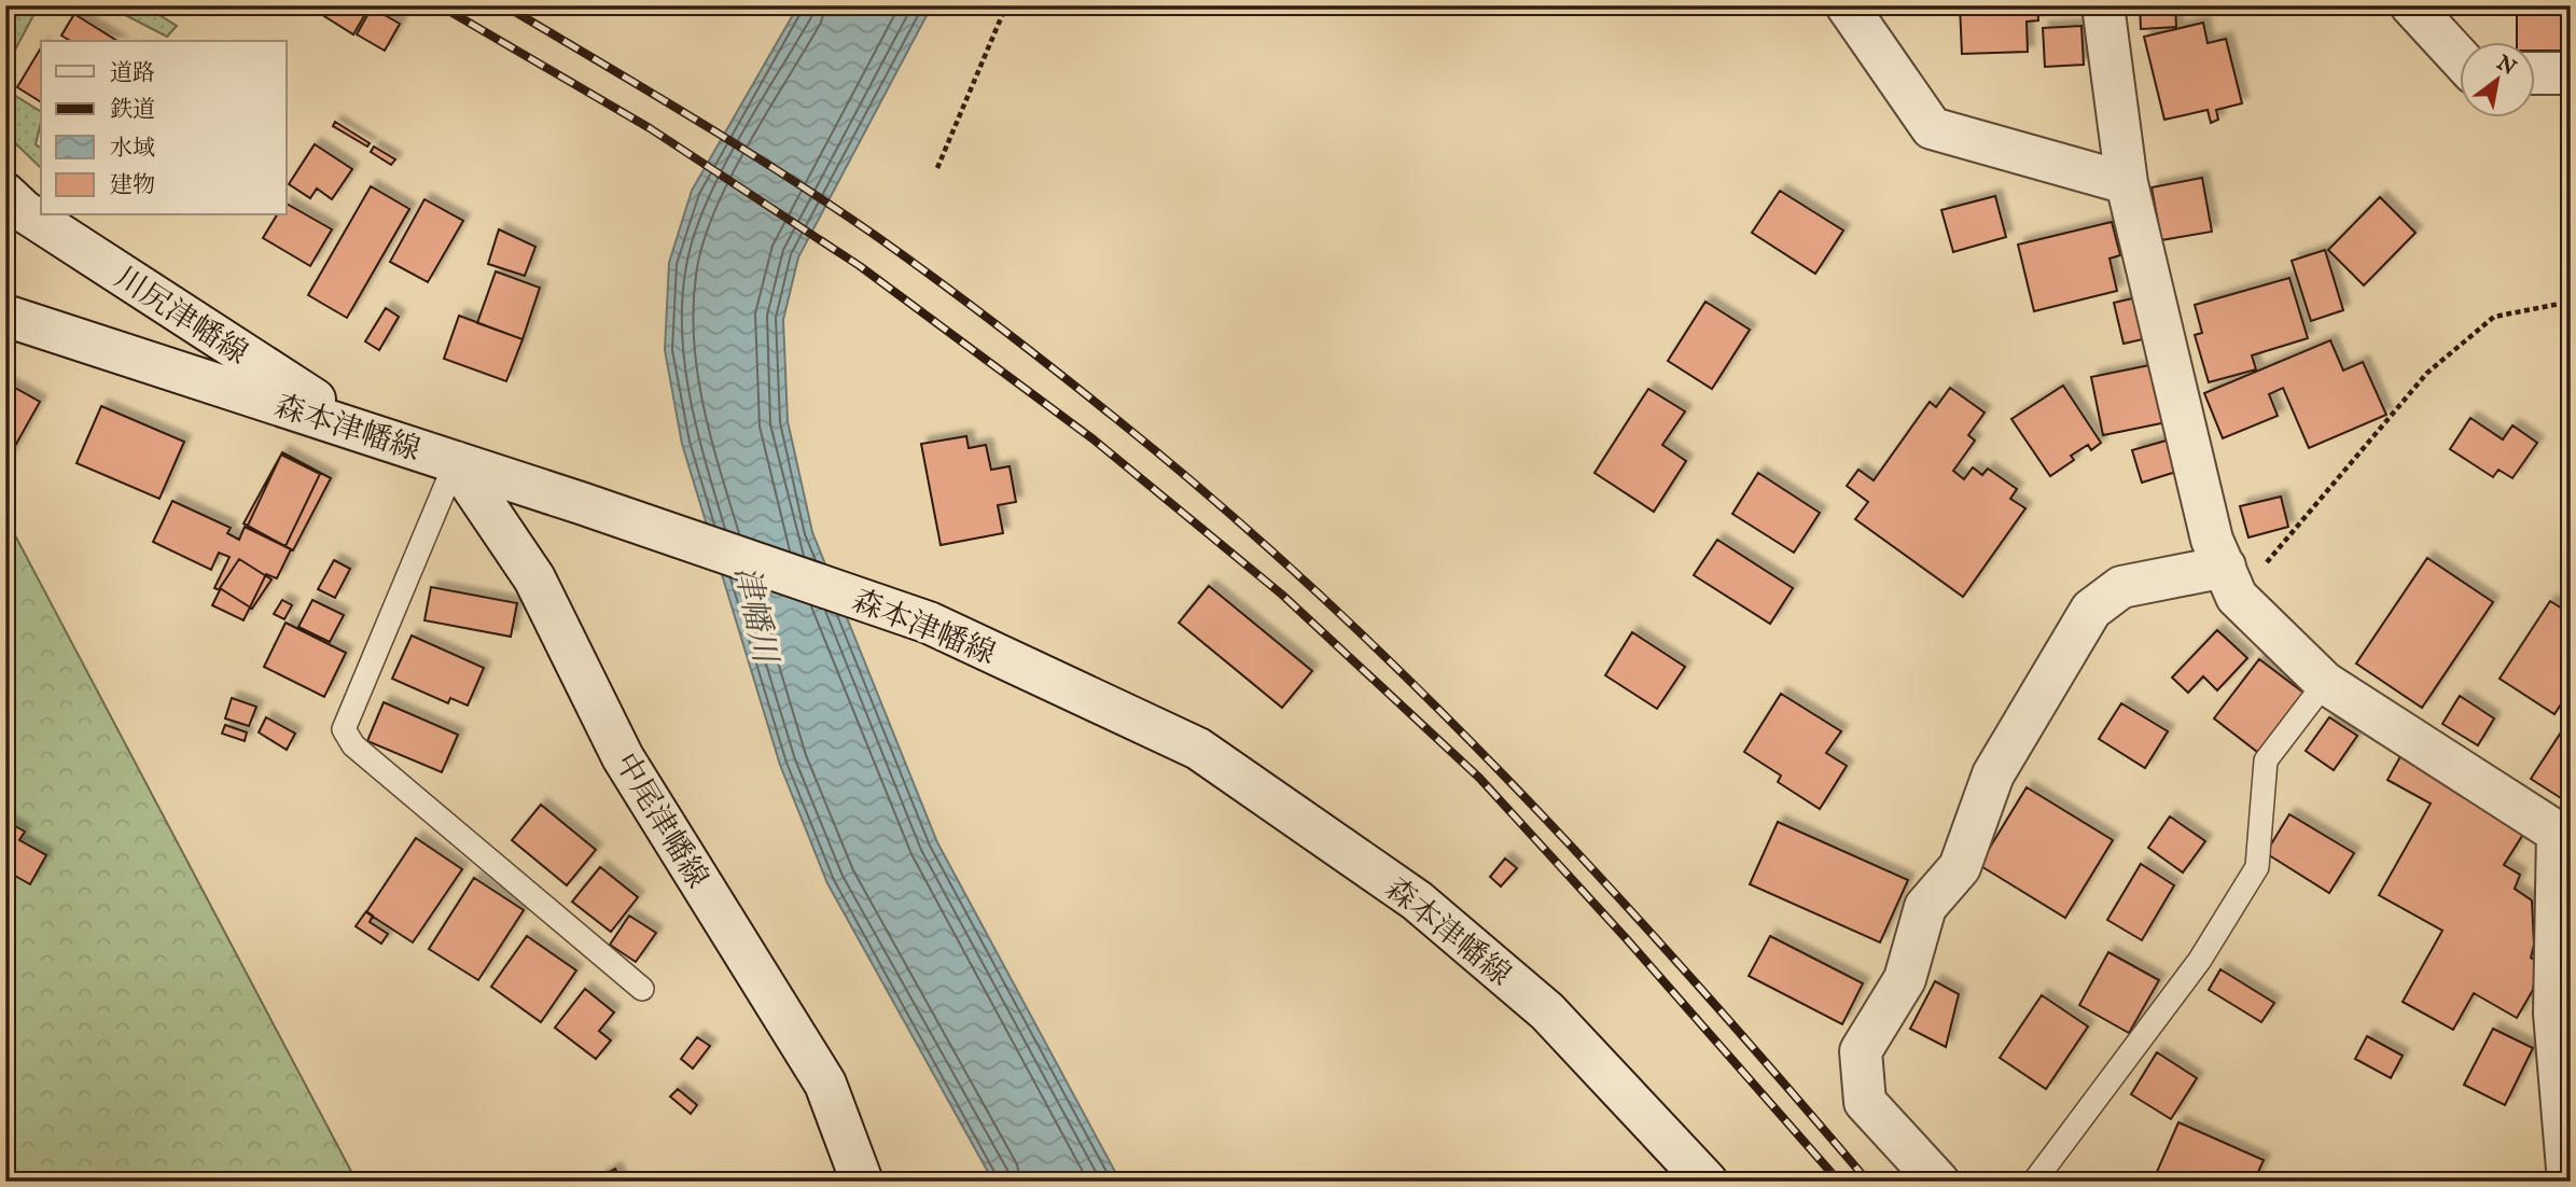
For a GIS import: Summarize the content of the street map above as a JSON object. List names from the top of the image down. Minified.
{"streets":{"main road":["川尻津幡線","森本津幡線","中尾津幡線"]},"crossings":[["川尻津幡線","森本津幡線"],["森本津幡線","中尾津幡線"]],"water":["津幡川"],"legend":["道路","鉄道","水域","建物"],"north":"top right"}
